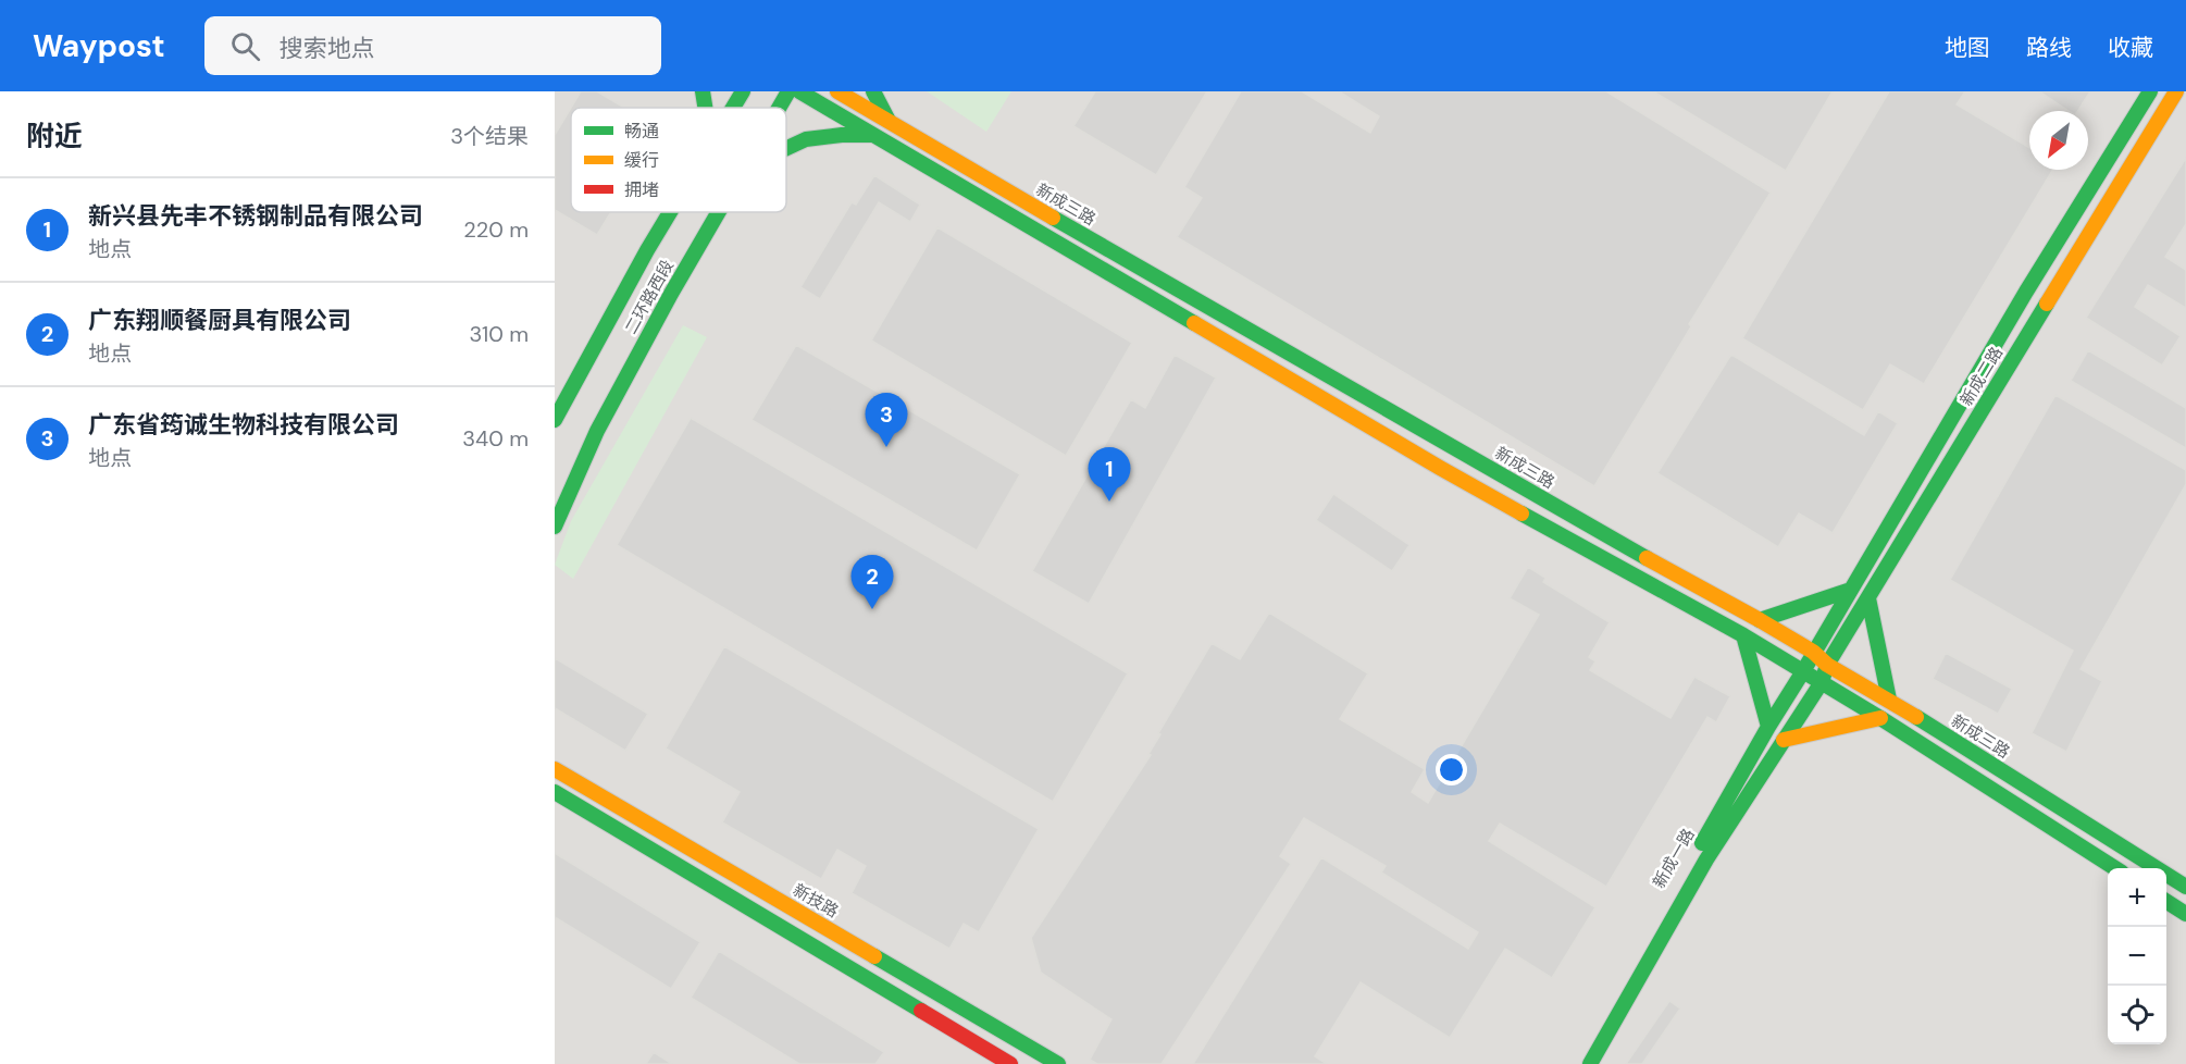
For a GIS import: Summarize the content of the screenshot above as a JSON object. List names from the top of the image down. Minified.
{"streets":{"street":["新成三路","二环路西段","新成二路","新成一路","新技路"]},"crossings":[["新成三路","新成二路"],["新成二路","新成一路"]],"legend":["畅通","缓行","拥堵"],"north":"bottom left","page":{"header":"Waypost","search":"搜索地点","nav":["地图","路线","收藏"],"heading":["附近","3个结果"],"list":[{"mark":"1","name":"新兴县先丰不锈钢制品有限公司","note":"地点","value":"220 m"},{"mark":"2","name":"广东翔顺餐厨具有限公司","note":"地点","value":"310 m"},{"mark":"3","name":"广东省筠诚生物科技有限公司","note":"地点","value":"340 m"}],"pins":["3","1","2"],"map_buttons":["+","−"]}}
